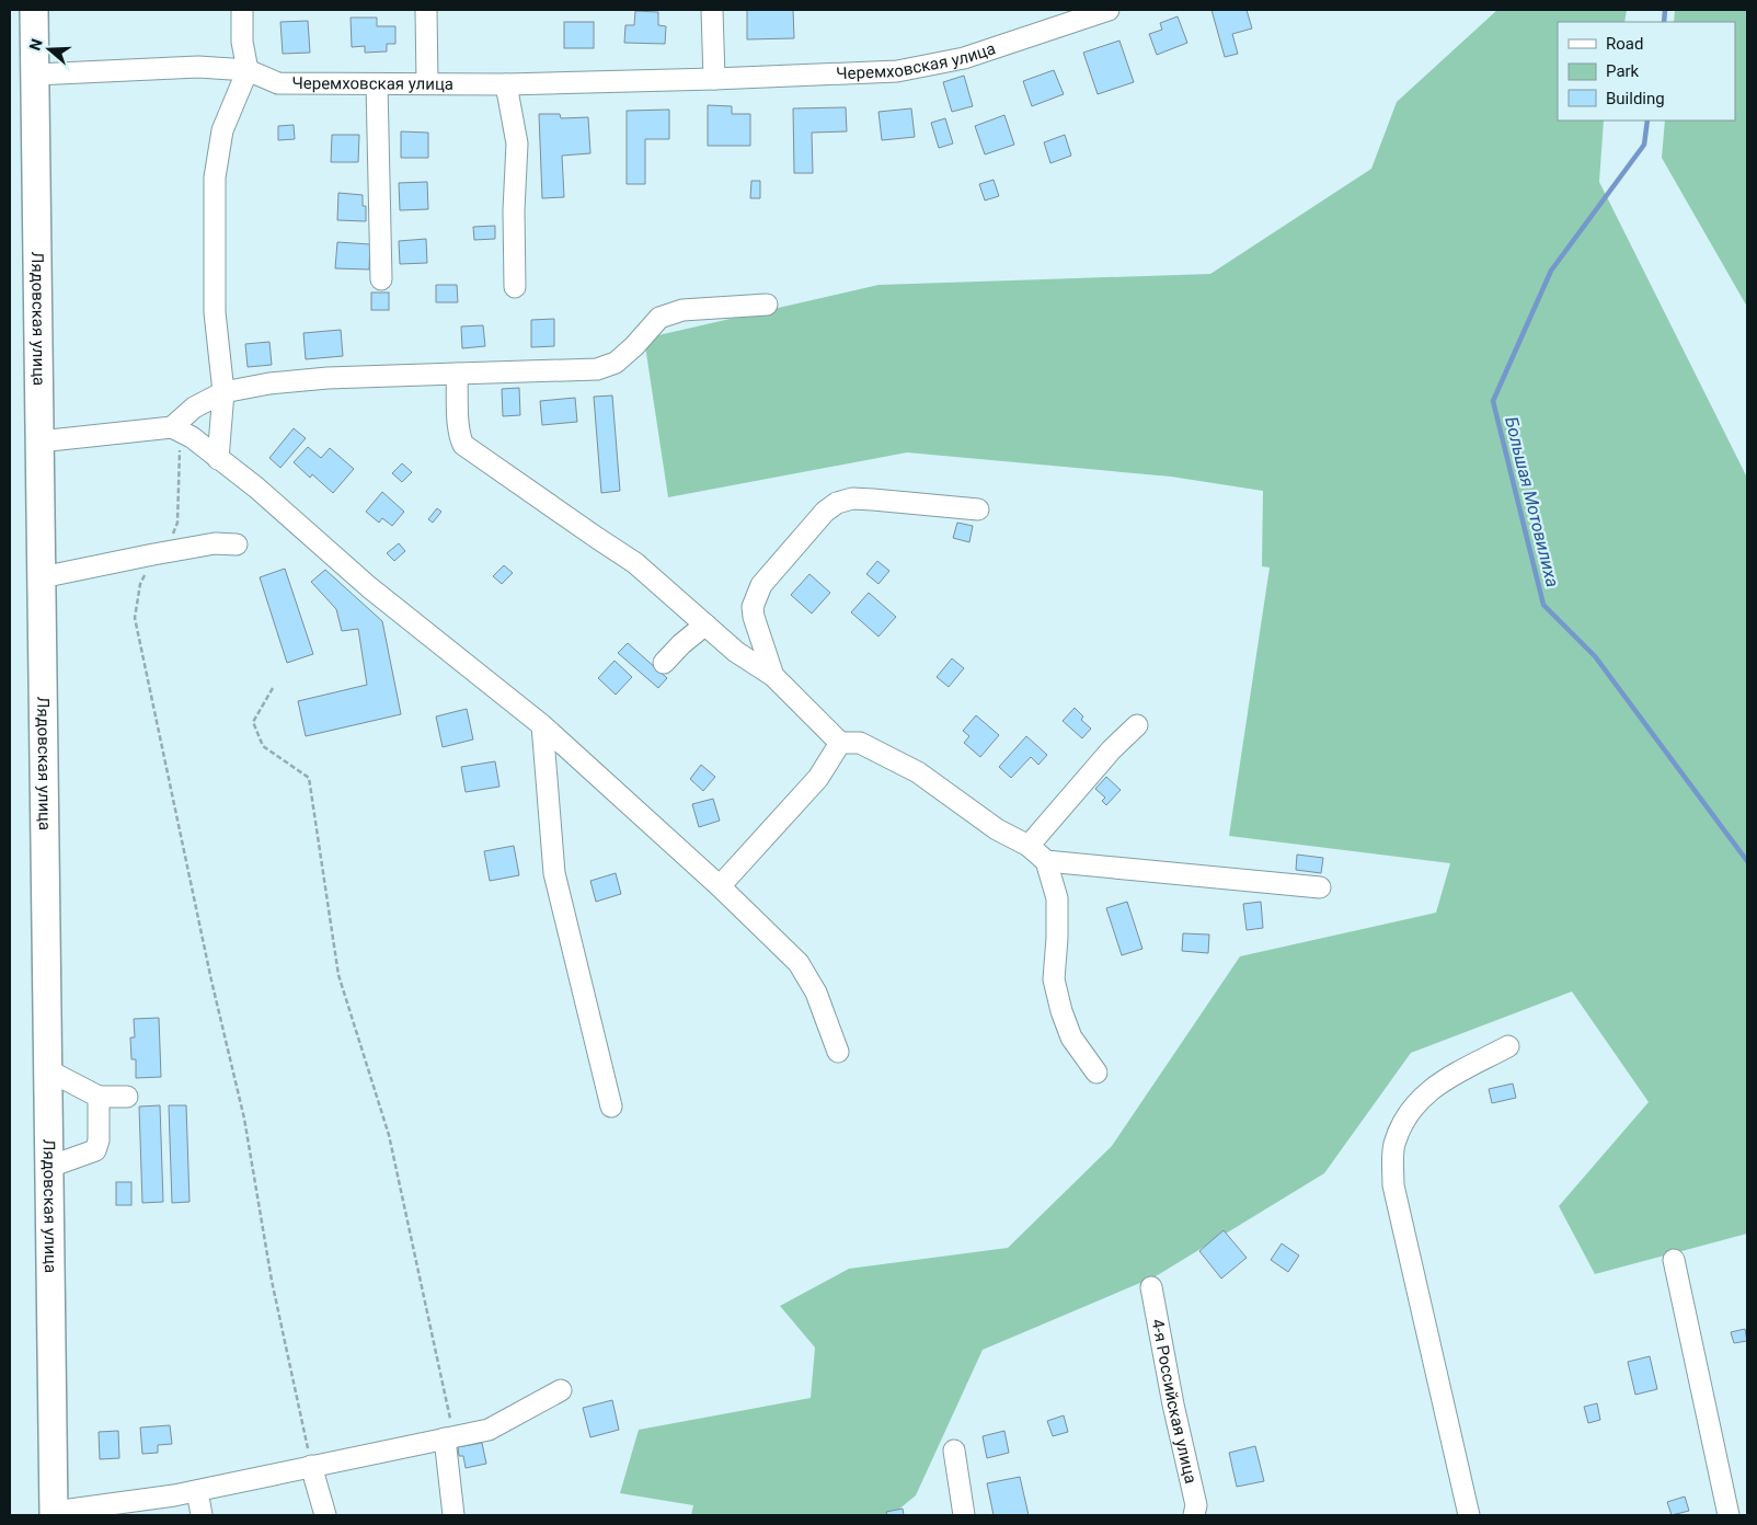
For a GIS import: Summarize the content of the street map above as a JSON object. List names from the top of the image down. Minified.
{"streets":{"main road":["Лядовская улица"],"street":["Черемховская улица","4-я Российская улица"]},"crossings":[["Черемховская улица","Лядовская улица"]],"water":["Большая Мотовилиха"],"legend":["Road","Park","Building"],"north":"left"}
